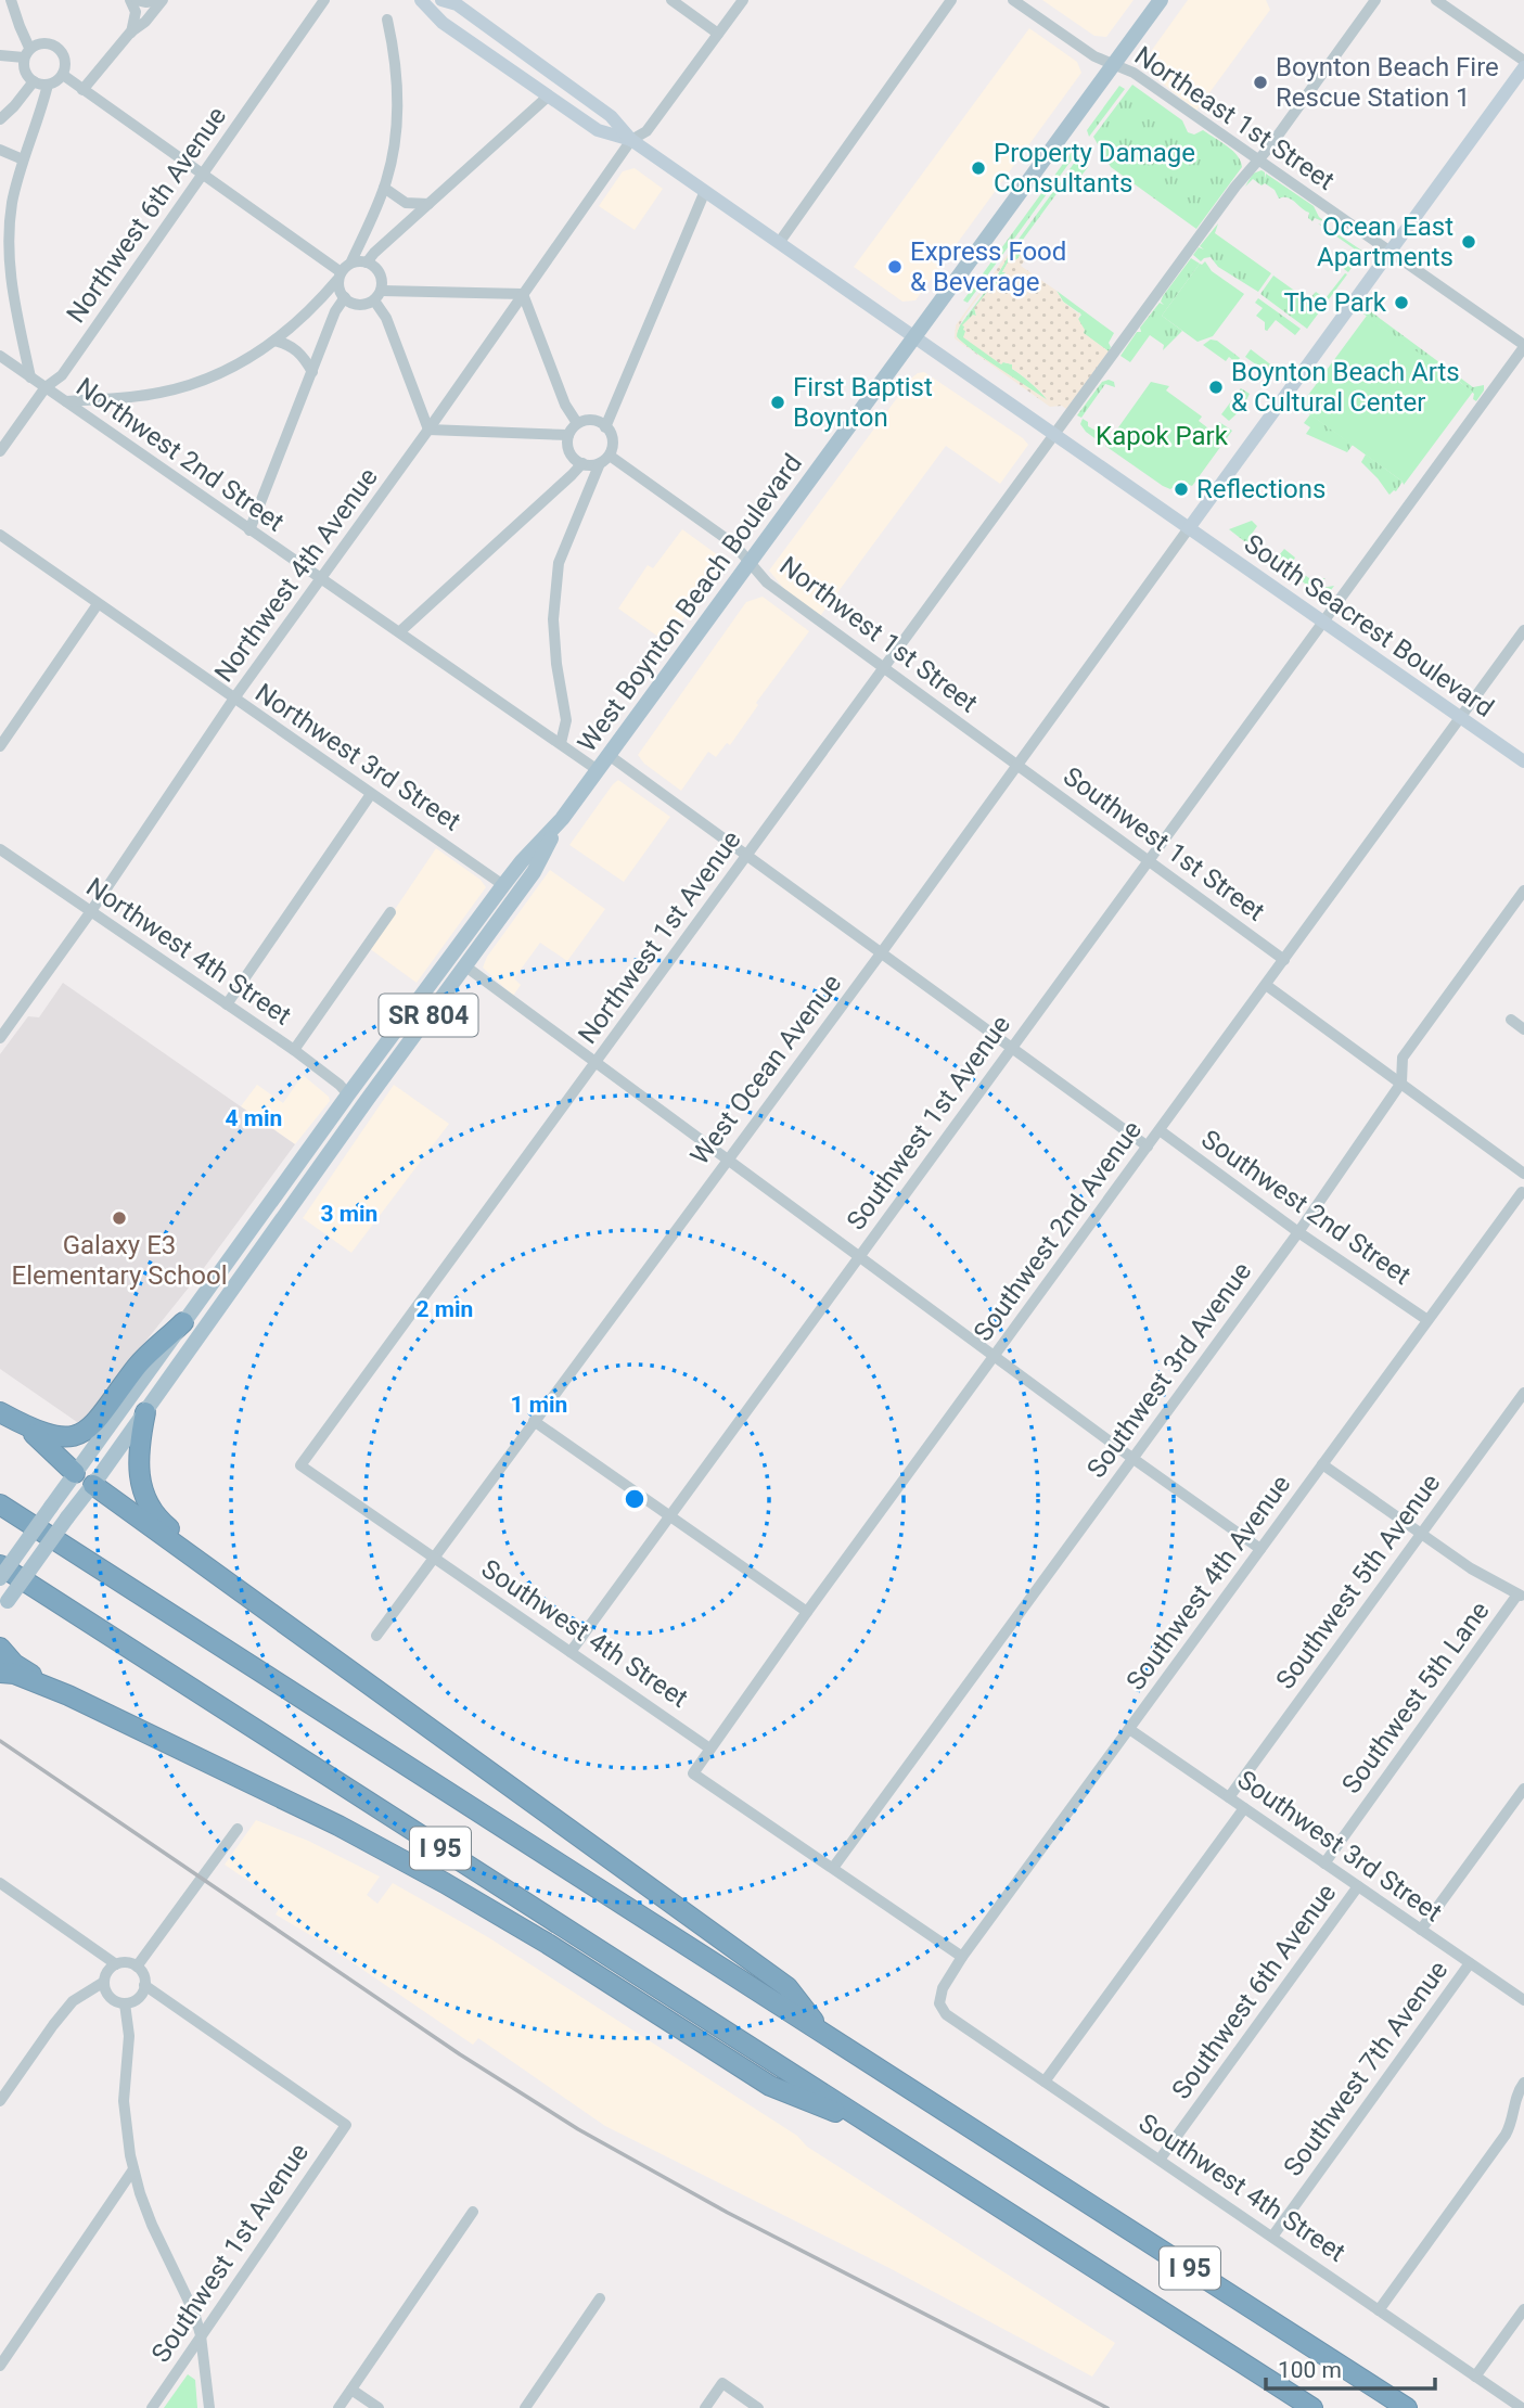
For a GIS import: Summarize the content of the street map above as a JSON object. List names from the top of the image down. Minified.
{"streets":{"highway":["I 95"],"main road":["West Boynton Beach Boulevard","SR 804"],"street":["Northeast 1st Street","Northwest 6th Avenue","Northwest 2nd Street","Northwest 4th Avenue","South Seacrest Boulevard","Northwest 1st Street","Northwest 3rd Street","Southwest 1st Street","Northwest 1st Avenue","Northwest 4th Street","West Ocean Avenue","Southwest 1st Avenue","Southwest 2nd Street","Southwest 2nd Avenue","Southwest 3rd Avenue","Southwest 5th Avenue","Southwest 4th Avenue","Southwest 4th Street","Southwest 5th Lane","Southwest 3rd Street","Southwest 6th Avenue","Southwest 7th Avenue"]},"crossings":[["Northeast 1st Street","Northwest 1st Avenue"],["Northeast 1st Street","SR 804"],["Northeast 1st Street","Southwest 1st Avenue"],["Northwest 6th Avenue","Northwest 2nd Street"],["Northwest 2nd Street","Northwest 4th Avenue"],["Northwest 2nd Street","West Boynton Beach Boulevard"],["Northwest 4th Avenue","South Seacrest Boulevard"],["Northwest 4th Avenue","Northwest 3rd Street"],["Northwest 4th Avenue","Northwest 4th Street"],["West Boynton Beach Boulevard","South Seacrest Boulevard"],["West Boynton Beach Boulevard","Northwest 1st Street"],["West Boynton Beach Boulevard","Northwest 3rd Street"],["West Boynton Beach Boulevard","Northwest 4th Street"],["West Boynton Beach Boulevard","SR 804"],["South Seacrest Boulevard","Northwest 1st Avenue"],["South Seacrest Boulevard","SR 804"],["South Seacrest Boulevard","West Ocean Avenue"],["South Seacrest Boulevard","Southwest 1st Avenue"],["South Seacrest Boulevard","Southwest 2nd Avenue"],["Northwest 1st Street","Southwest 1st Street"],["Northwest 1st Street","Northwest 1st Avenue"],["Northwest 1st Street","West Ocean Avenue"],["Southwest 1st Street","West Ocean Avenue"],["Southwest 1st Street","Southwest 1st Avenue"],["Southwest 1st Street","Southwest 2nd Avenue"],["Northwest 1st Avenue","West Ocean Avenue"],["Northwest 1st Avenue","Southwest 4th Street"],["West Ocean Avenue","Southwest 4th Street"],["Southwest 1st Avenue","Southwest 4th Street"],["Southwest 2nd Street","Southwest 2nd Avenue"],["Southwest 2nd Street","Southwest 3rd Avenue"],["Southwest 2nd Street","Southwest 4th Avenue"],["Southwest 2nd Avenue","Southwest 3rd Avenue"],["Southwest 2nd Avenue","Southwest 4th Street"],["Southwest 5th Avenue","Southwest 3rd Street"],["Southwest 4th Avenue","Southwest 4th Street"],["Southwest 4th Avenue","Southwest 3rd Street"],["Southwest 4th Street","Southwest 6th Avenue"],["Southwest 4th Street","Southwest 7th Avenue"],["Southwest 5th Lane","Southwest 3rd Street"],["Southwest 3rd Street","Southwest 6th Avenue"],["Southwest 3rd Street","Southwest 7th Avenue"]],"parks":["Kapok Park"],"places":["Boynton Beach Fire Rescue Station 1","Property Damage Consultants","Ocean East Apartments","Express Food & Beverage","The Park","Boynton Beach Arts & Cultural Center","First Baptist Boynton","Reflections","Galaxy E3 Elementary School"],"scale_bar":"100 m","rings":["4 min","3 min","2 min","1 min"]}
